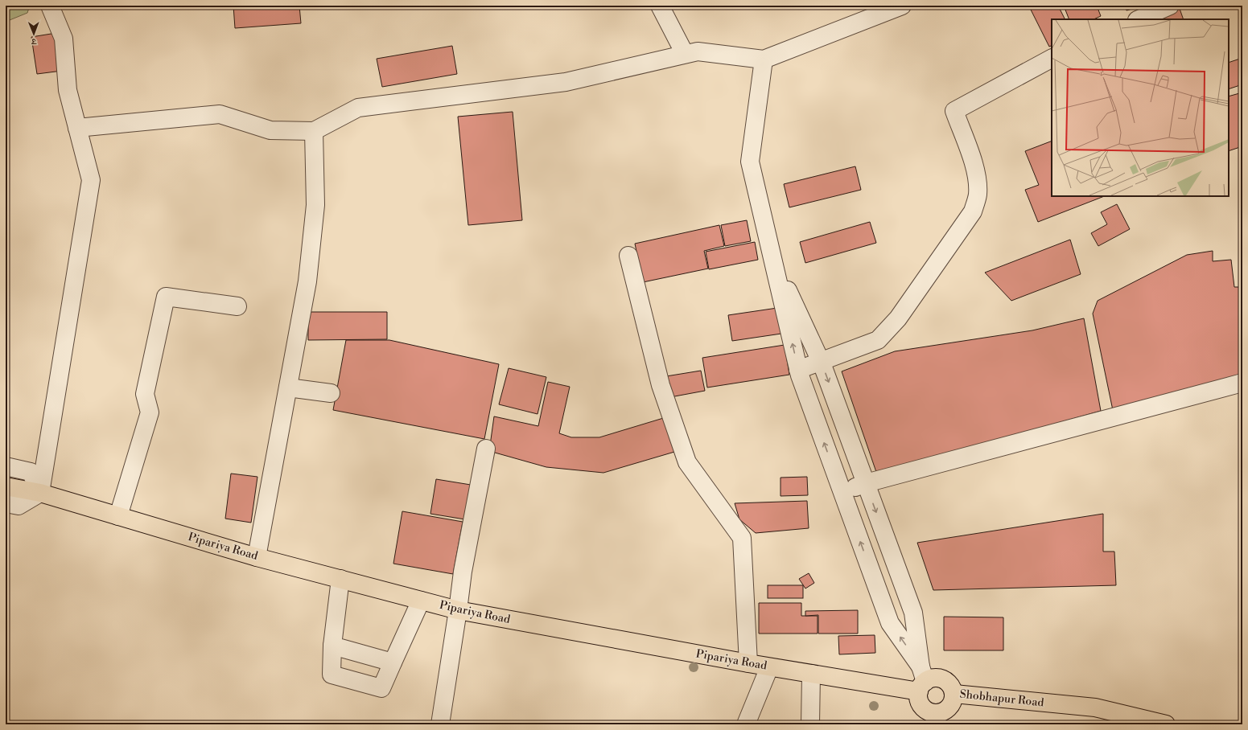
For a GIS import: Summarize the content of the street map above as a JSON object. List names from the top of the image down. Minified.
{"streets":{"main road":["Pipariya Road","Shobhapur Road"]},"crossings":[["Pipariya Road","Shobhapur Road"]],"north":"bottom"}
